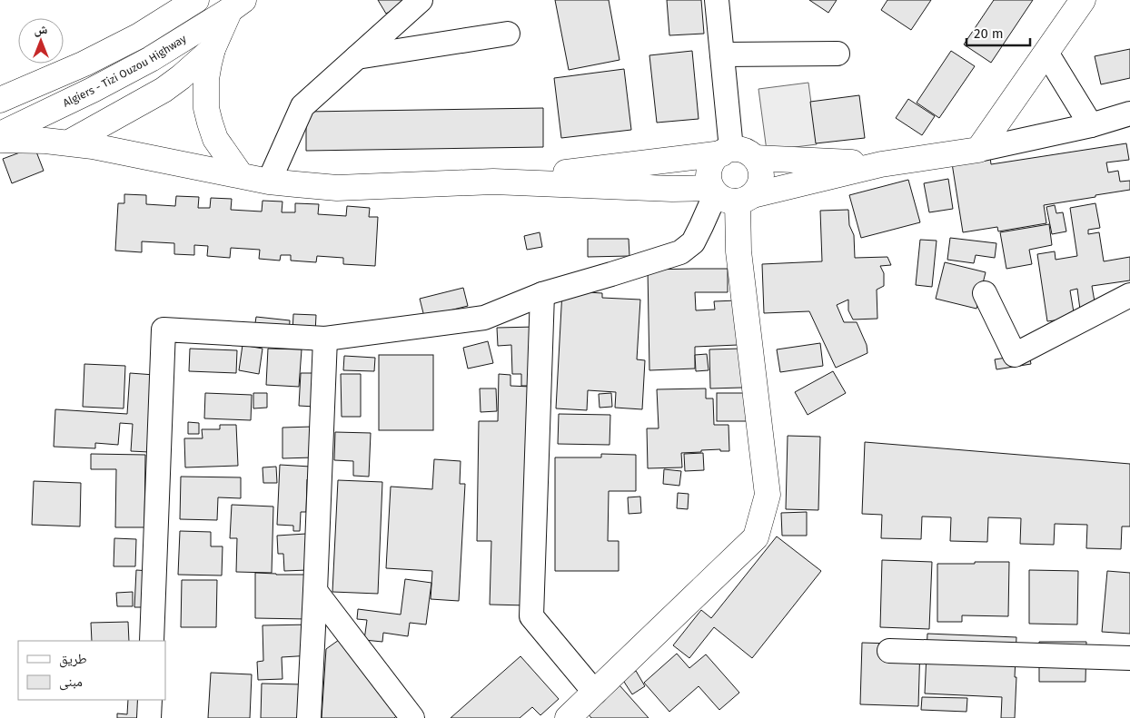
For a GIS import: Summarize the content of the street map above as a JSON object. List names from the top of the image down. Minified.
{"streets":{"main road":["Algiers - Tizi Ouzou Highway"]},"legend":["طريق","مبنى"],"scale_bar":"20 m","north":"top"}
